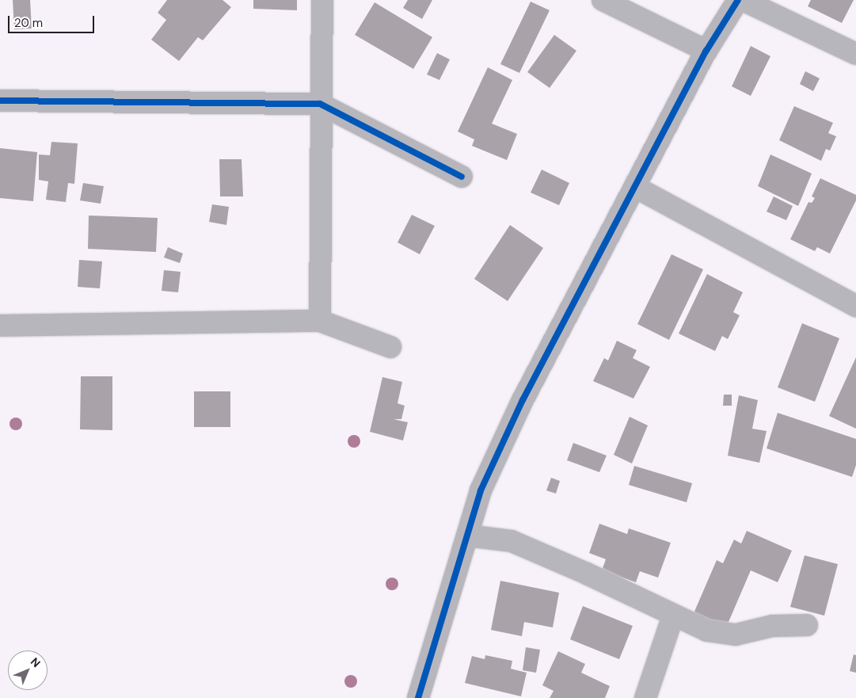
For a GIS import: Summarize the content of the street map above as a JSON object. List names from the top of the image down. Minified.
{"scale_bar":"20 m","north":"top right"}
